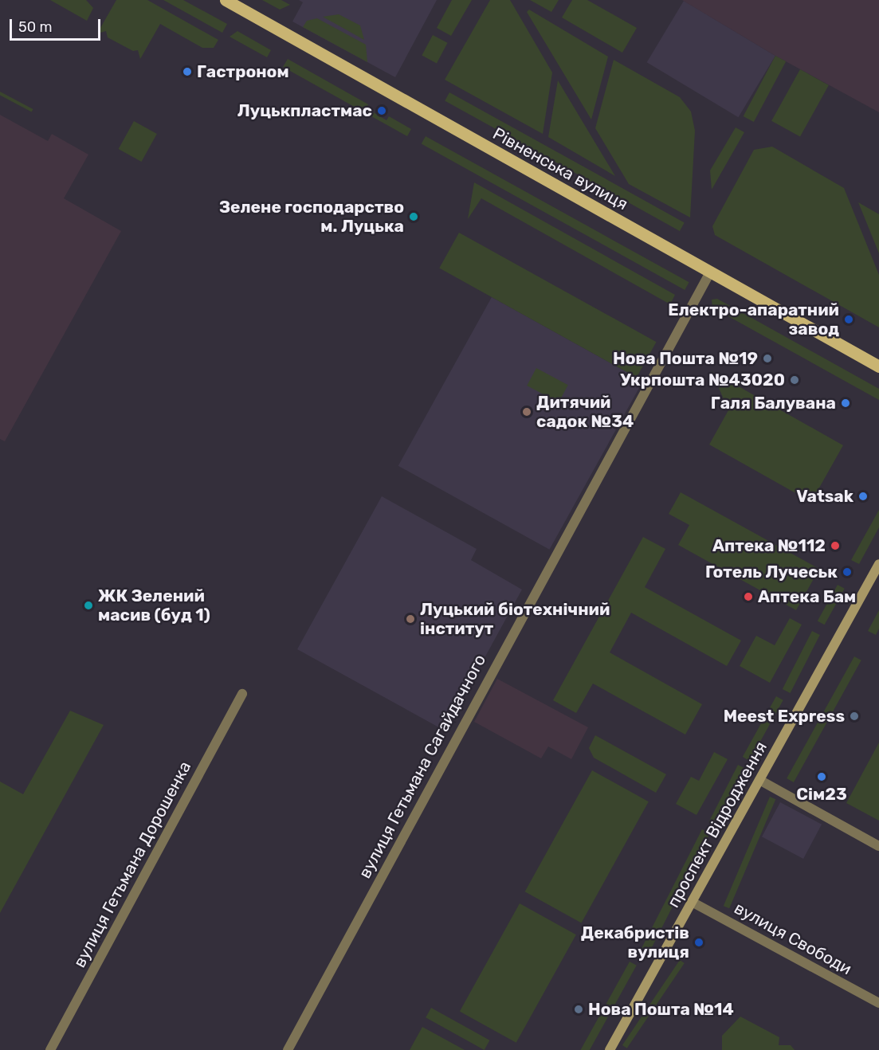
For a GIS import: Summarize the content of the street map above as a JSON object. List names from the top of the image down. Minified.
{"streets":{"main road":["Рівненська вулиця","проспект Відродження"],"street":["вулиця Гетьмана Сагайдачного","вулиця Гетьмана Дорошенка","вулиця Свободи"]},"crossings":[["Рівненська вулиця","вулиця Гетьмана Сагайдачного"],["проспект Відродження","вулиця Свободи"]],"places":["Гастроном","Луцькпластмас","Зелене господарство м. Луцька","Електро-апаратний завод","Нова Пошта №19","Укрпошта №43020","Галя Балувана","Дитячий садок №34","Vatsak","Аптека №112","Готель Лучеськ","Аптека Бам","ЖК Зелений масив (буд 1)","Луцький біотехнічний інститут","Meest Express","Сім23","Декабристів вулиця","Нова Пошта №14"],"scale_bar":"50 m"}
